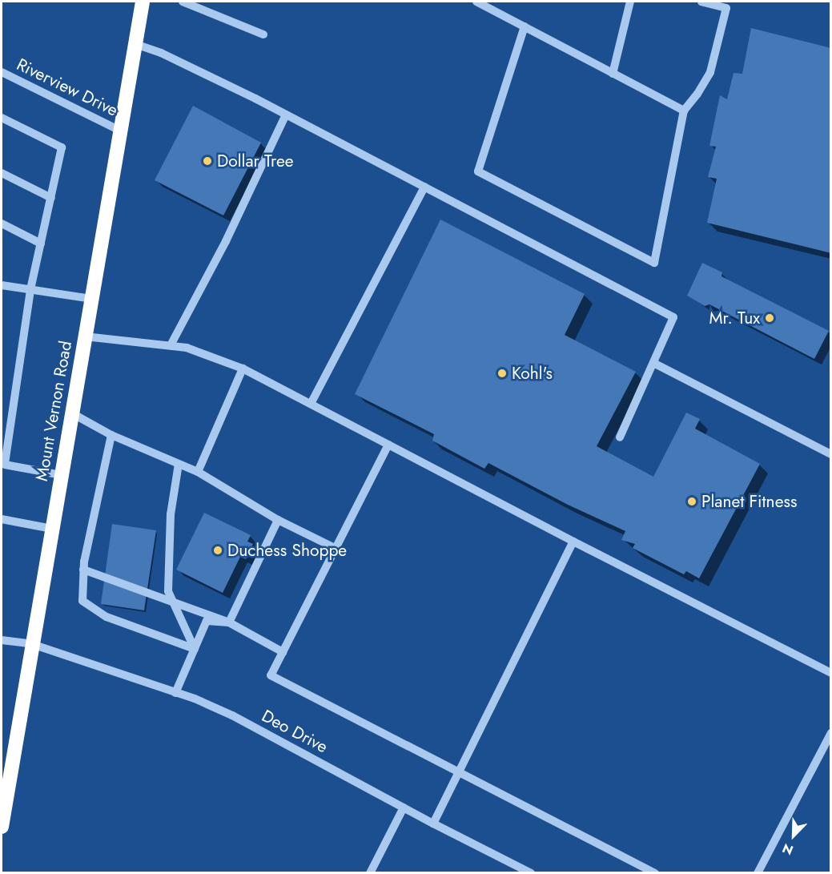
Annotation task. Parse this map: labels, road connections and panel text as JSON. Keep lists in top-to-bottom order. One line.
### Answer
{"streets":{"highway":["Mount Vernon Road"],"street":["Riverview Drive","Deo Drive"]},"crossings":[["Riverview Drive","Mount Vernon Road"],["Mount Vernon Road","Deo Drive"]],"places":["Dollar Tree","Mr. Tux","Kohl's","Planet Fitness","Duchess Shoppe"],"north":"bottom left"}
